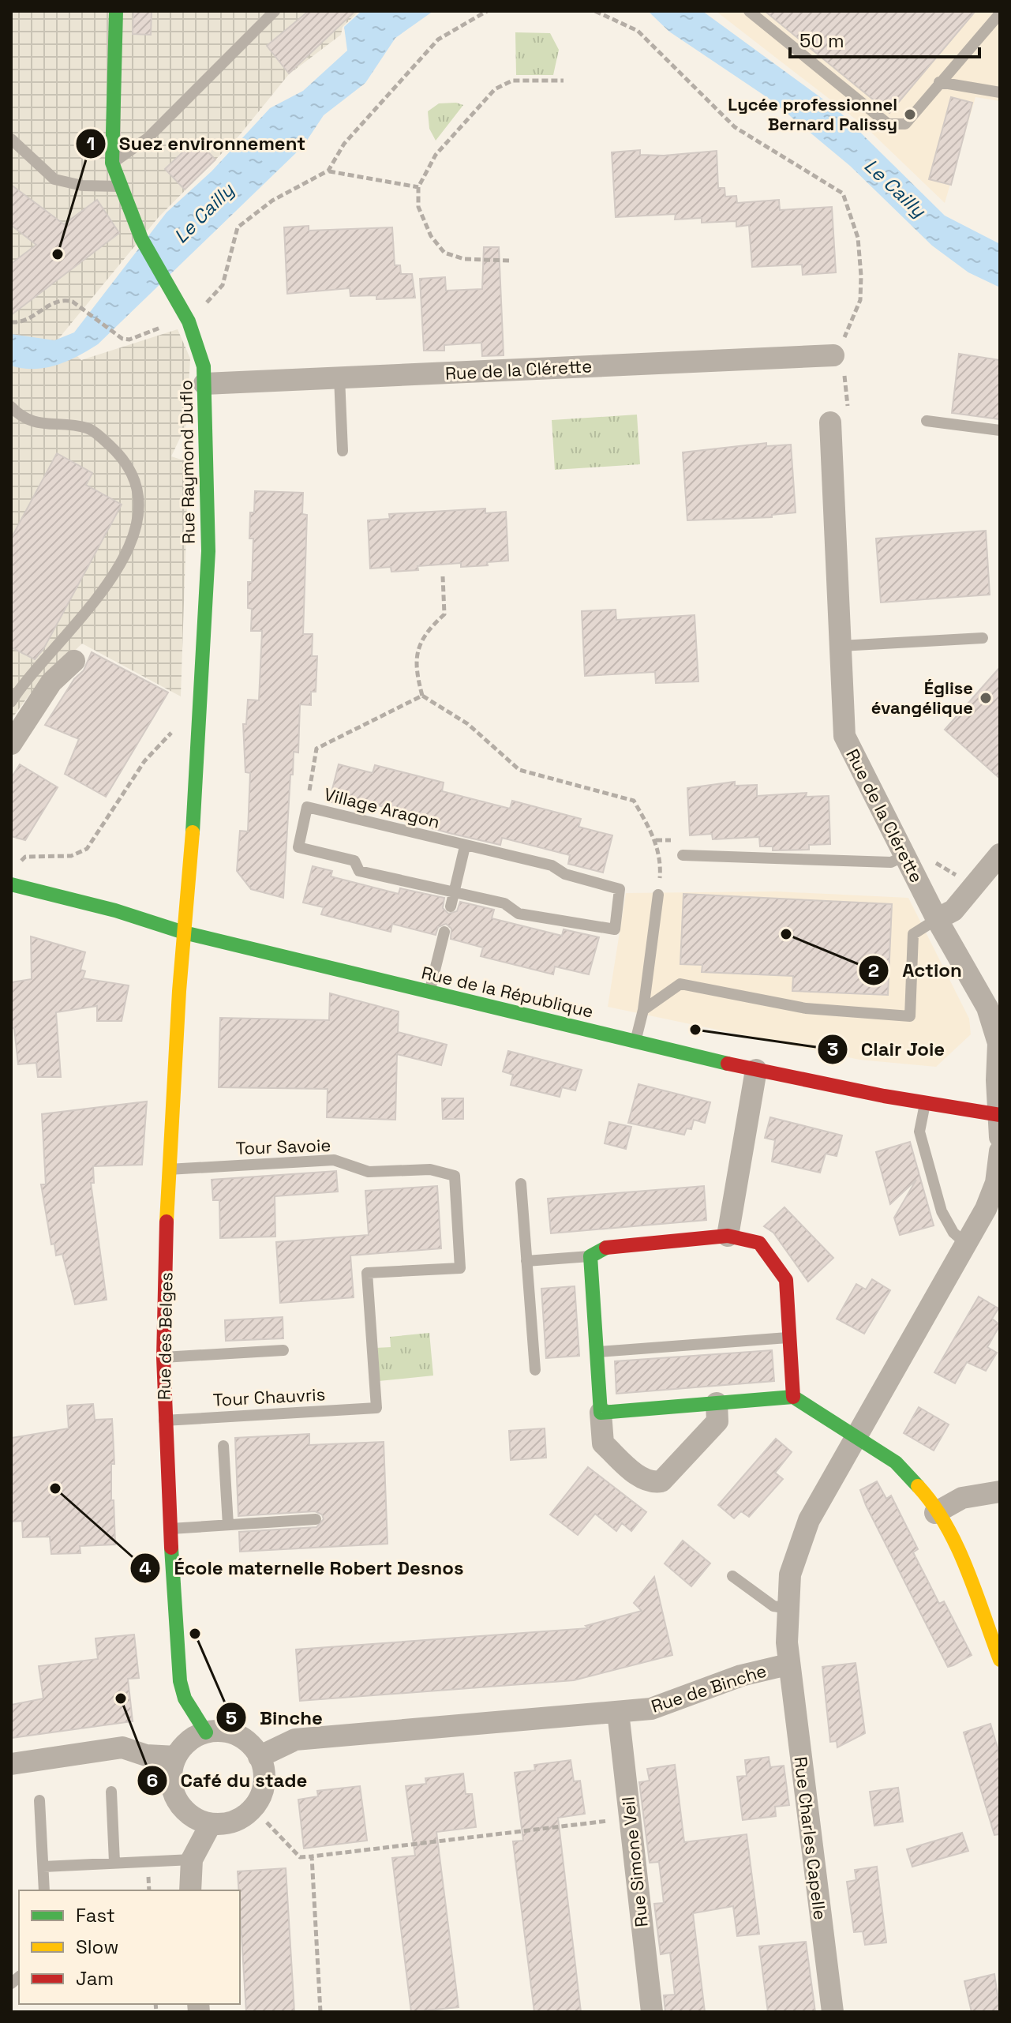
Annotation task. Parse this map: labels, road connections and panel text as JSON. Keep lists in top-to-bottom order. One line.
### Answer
{"streets":{"street":["Rue de la Clérette","Rue Raymond Duflo","Rue de la République","Rue des Belges","Rue de Binche","Rue Charles Capelle","Rue Simone Veil"],"lane":["Village Aragon","Tour Savoie","Tour Chauvris"]},"crossings":[["Rue de la Clérette","Rue Raymond Duflo"],["Rue de la Clérette","Rue de la République"],["Rue Raymond Duflo","Rue de la République"],["Rue Raymond Duflo","Rue des Belges"],["Rue de la République","Rue des Belges"],["Tour Savoie","Rue des Belges"],["Tour Savoie","Tour Chauvris"],["Rue des Belges","Tour Chauvris"],["Rue des Belges","Rue de Binche"],["Rue de Binche","Rue Charles Capelle"],["Rue de Binche","Rue Simone Veil"]],"water":["Le Cailly"],"places":["Lycée professionnel Bernard Palissy","Suez environnement","Église évangélique","Action","Clair Joie","École maternelle Robert Desnos","Binche","Café du stade"],"legend":["Fast","Slow","Jam"],"scale_bar":"50 m"}
